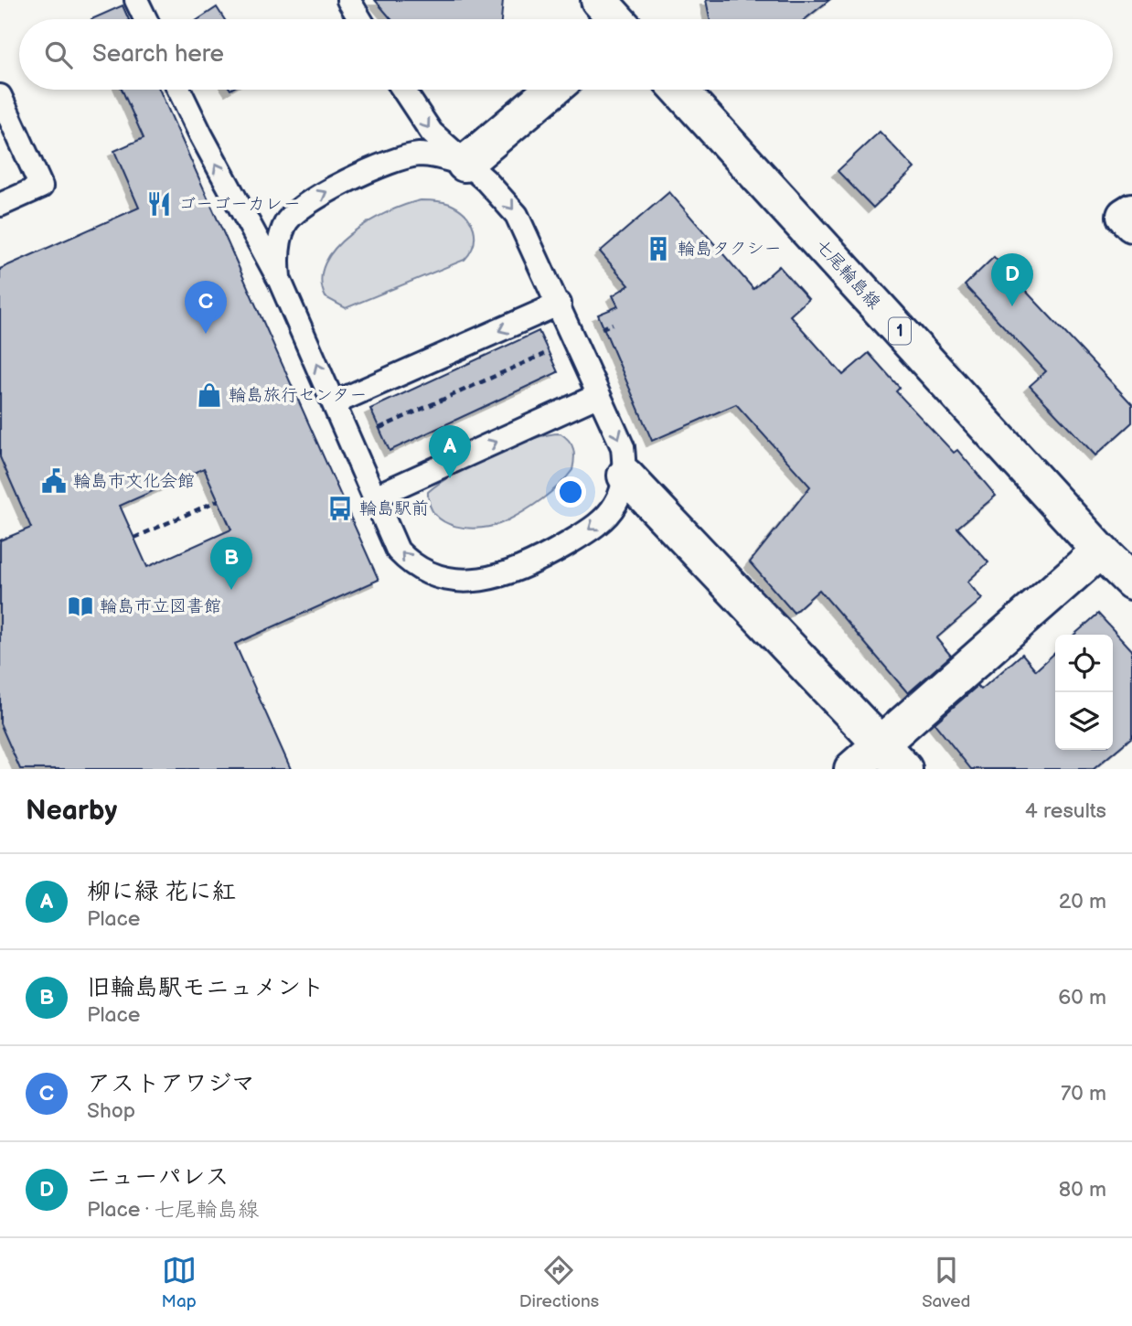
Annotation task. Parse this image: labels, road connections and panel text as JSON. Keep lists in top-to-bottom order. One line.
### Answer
{"streets":{"street":["七尾輪島線","1"]},"places":{"restaurant":["ゴーゴーカレー"],"building":["輪島タクシー"],"shop":["輪島旅行センター"],"public building":["輪島市文化会館"],"bus stop":["輪島駅前"],"library":["輪島市立図書館"]},"page":{"search":"Search here","pins":["D","C","A","B"],"heading":["Nearby","4 results"],"list":[{"mark":"A","name":"柳に緑 花に紅","note":"Place","value":"20 m"},{"mark":"B","name":"旧輪島駅モニュメント","note":"Place","value":"60 m"},{"mark":"C","name":"アストアワジマ","note":"Shop","value":"70 m"},{"mark":"D","name":"ニューパレス","note":"Place · 七尾輪島線","value":"80 m"}],"nav":["Map","Directions","Saved"]}}
